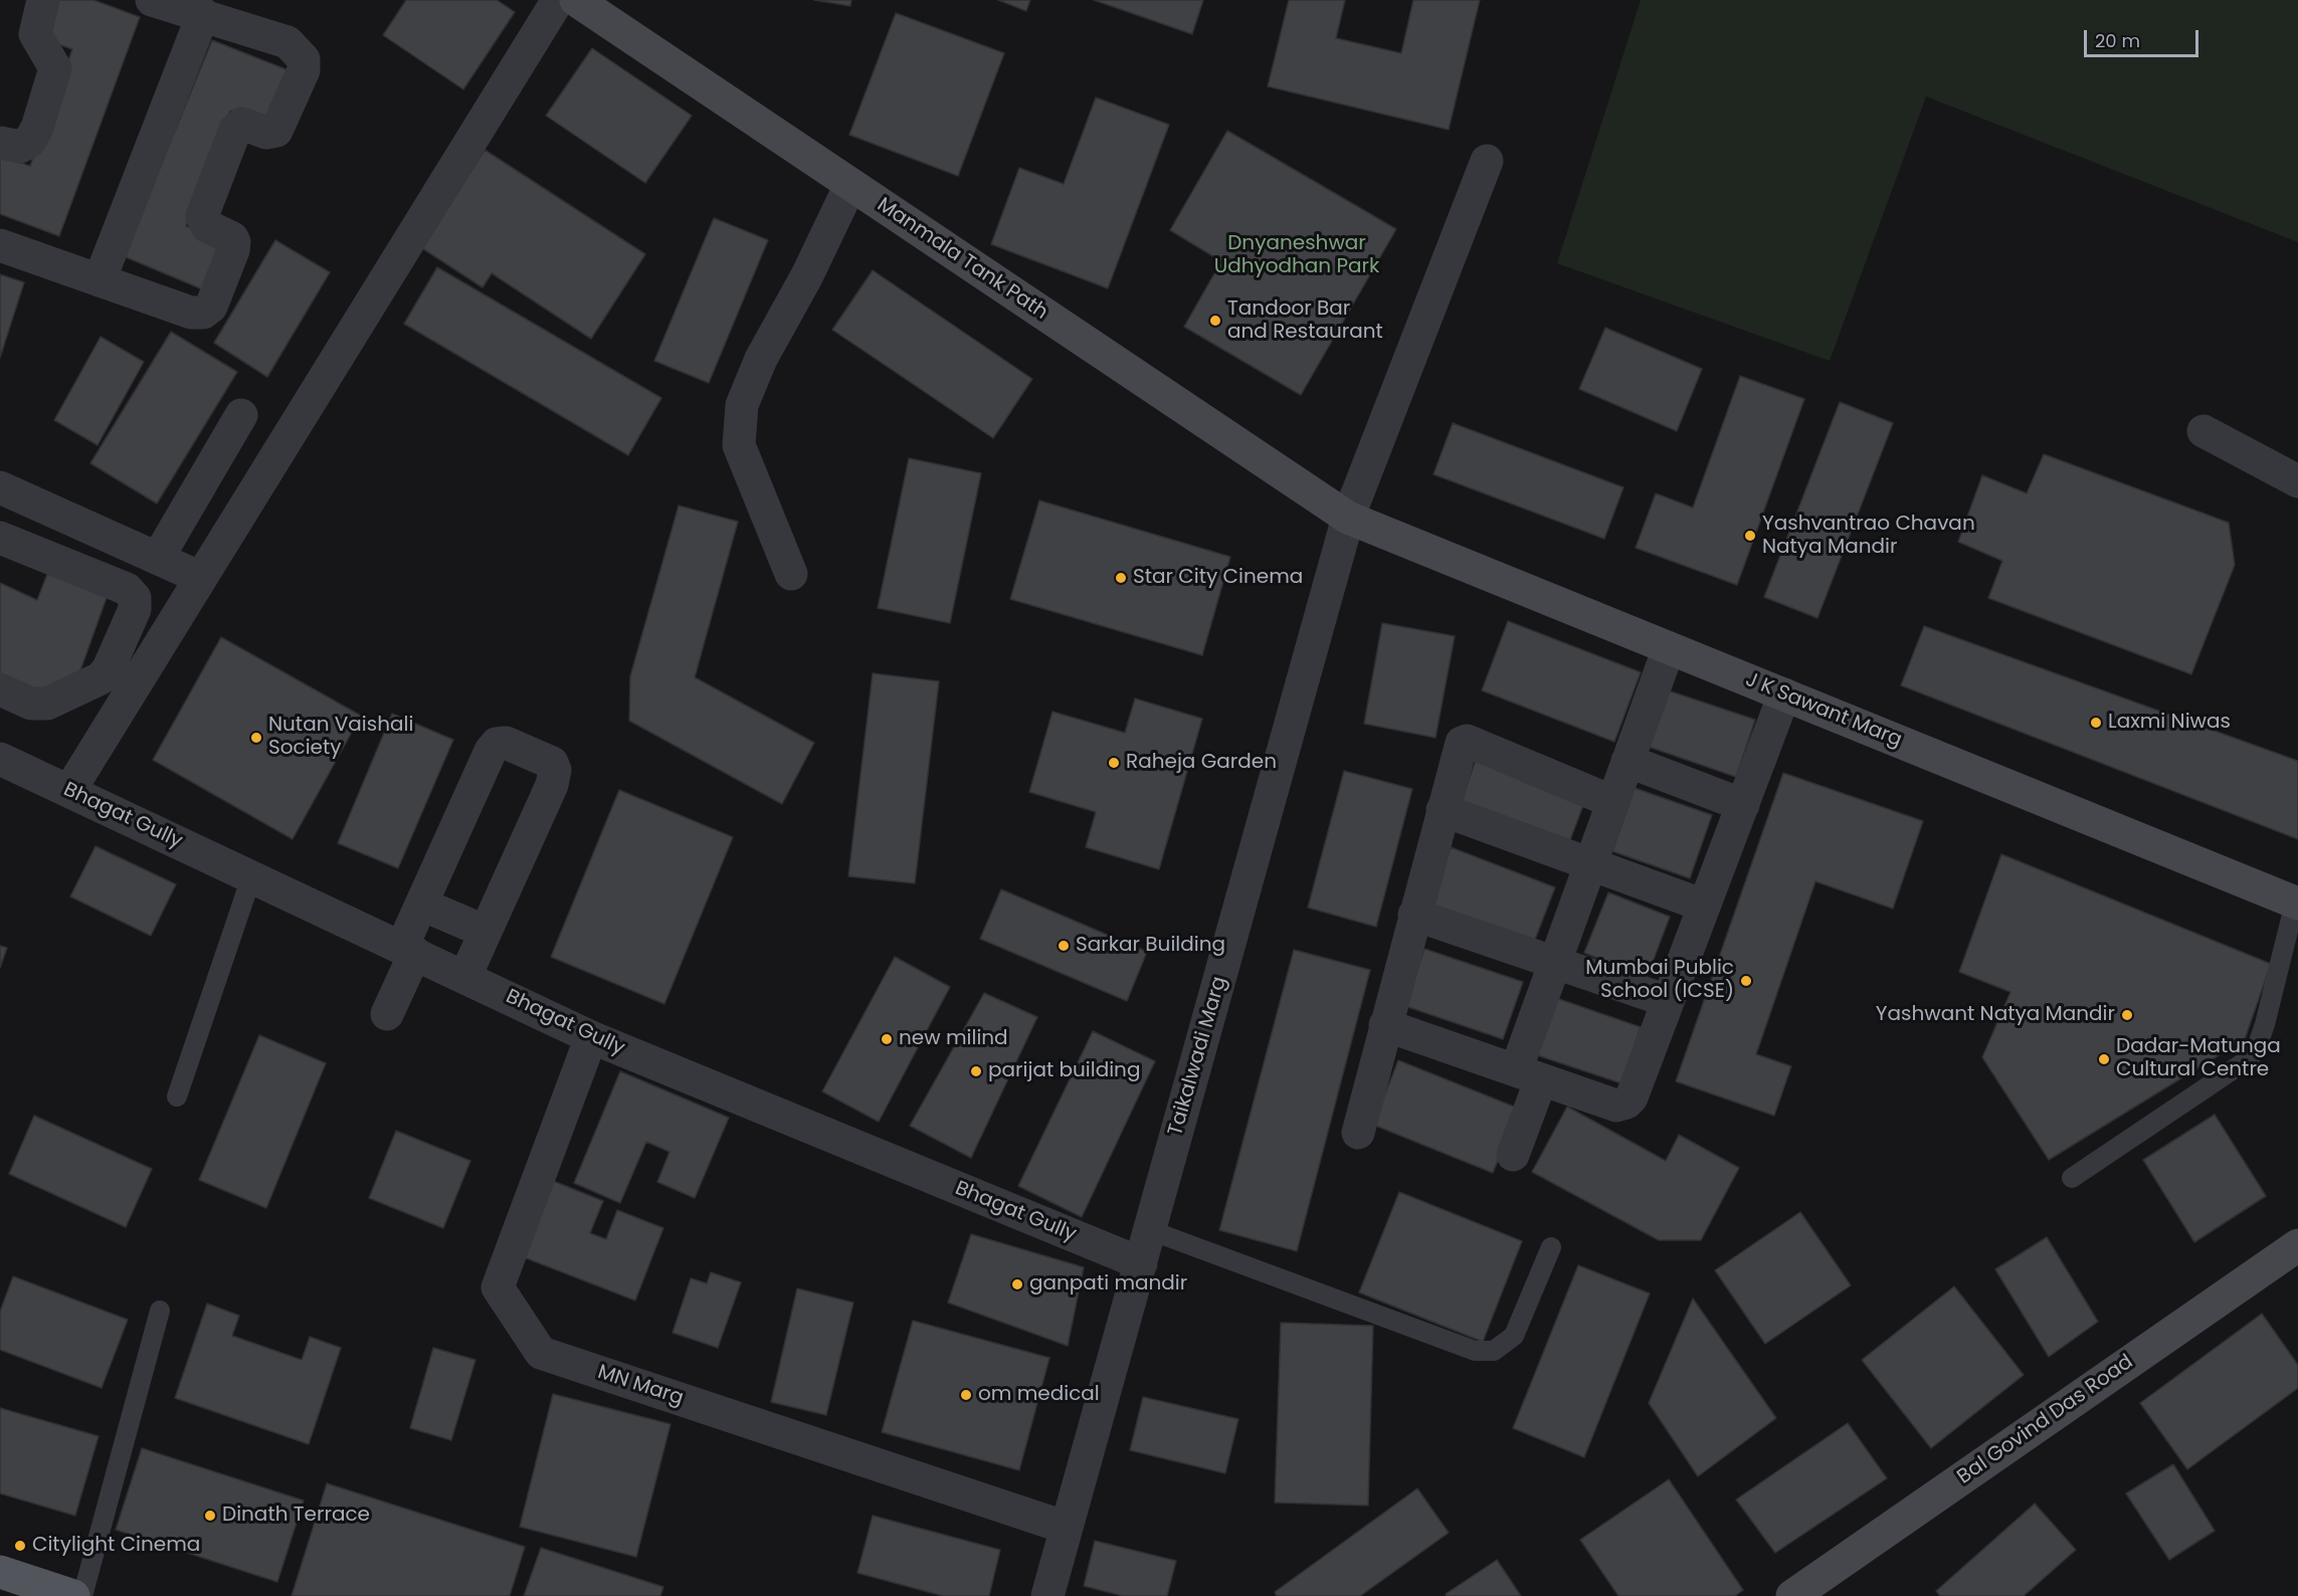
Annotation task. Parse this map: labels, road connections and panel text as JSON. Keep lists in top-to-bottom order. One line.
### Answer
{"streets":{"street":["Manmala Tank Path","J K Sawant Marg","Bhagat Gully","Taikalwadi Marg","MN Marg","Bal Govind Das Road"]},"crossings":[["Manmala Tank Path","J K Sawant Marg"],["Manmala Tank Path","Taikalwadi Marg"],["J K Sawant Marg","Taikalwadi Marg"],["Bhagat Gully","Taikalwadi Marg"],["Bhagat Gully","MN Marg"],["Taikalwadi Marg","MN Marg"]],"parks":["Dnyaneshwar Udhyodhan Park"],"places":["Tandoor Bar and Restaurant","Yashvantrao Chavan Natya Mandir","Star City Cinema","Laxmi Niwas","Nutan Vaishali Society","Raheja Garden","Sarkar Building","Mumbai Public School (ICSE)","Yashwant Natya Mandir","new milind","Dadar-Matunga Cultural Centre","parijat building","ganpati mandir","om medical","Dinath Terrace","Citylight Cinema"],"scale_bar":"20 m"}
